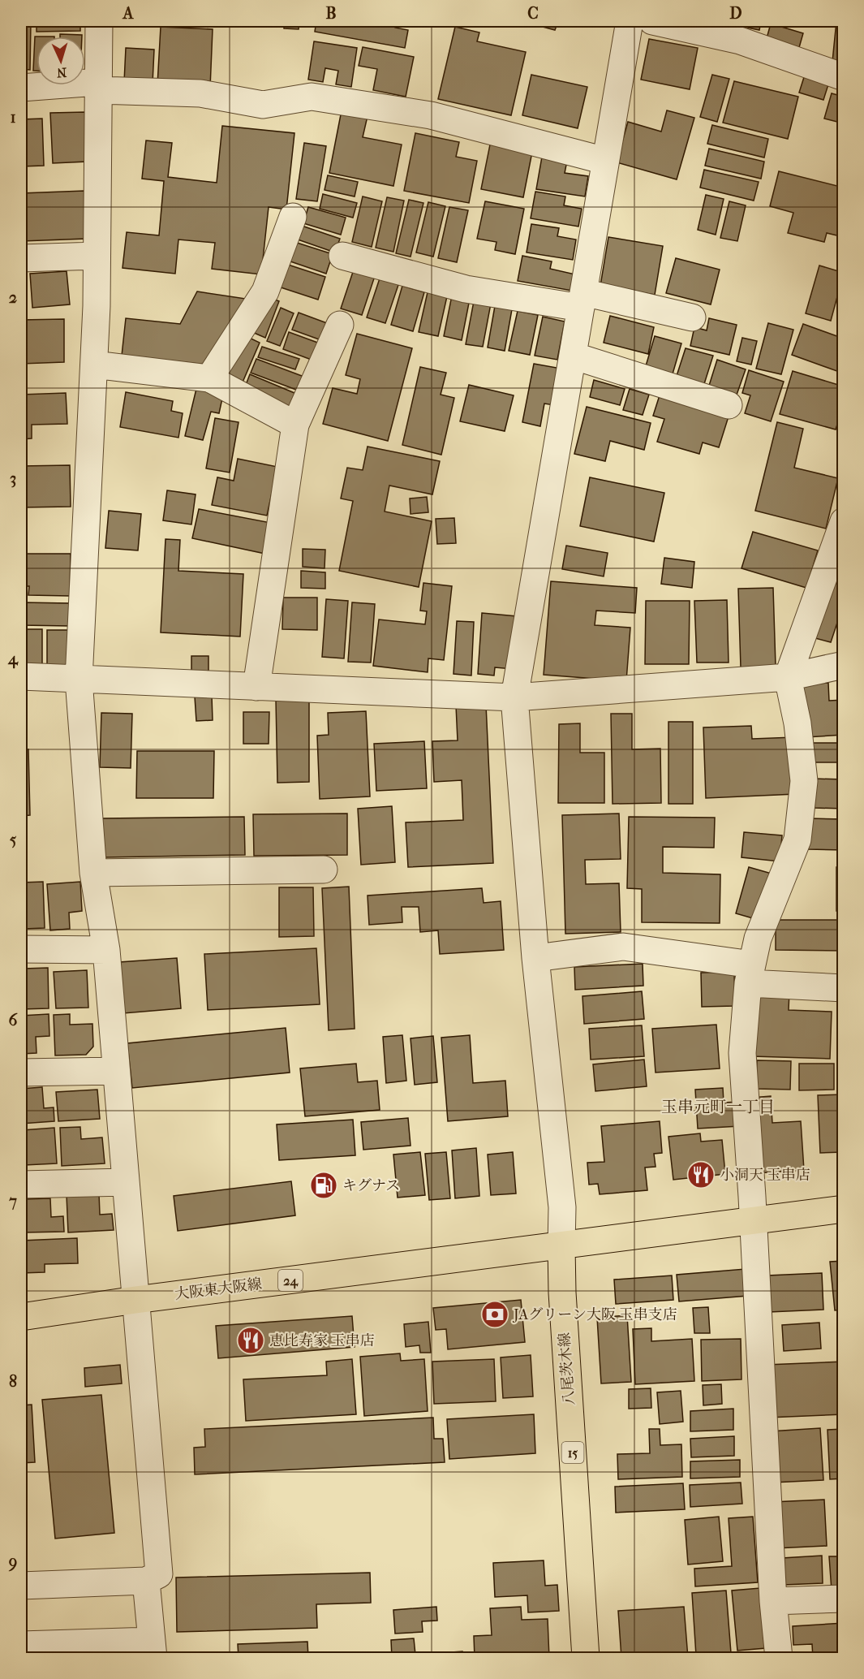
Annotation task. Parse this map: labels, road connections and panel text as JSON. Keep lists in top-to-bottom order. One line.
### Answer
{"streets":{"main road":["24","大阪東大阪線","八尾茨木線","15"]},"crossings":[["大阪東大阪線","八尾茨木線"]],"districts":["玉串元町一丁目"],"places":{"restaurant":["小洞天 玉串店","恵比寿家 玉串店"],"fuel station":["キグナス"],"bank":["JAグリーン大阪 玉串支店"]},"north":"bottom","grid":{"columns":["A","B","C","D"],"rows":["1","2","3","4","5","6","7","8","9"]}}
